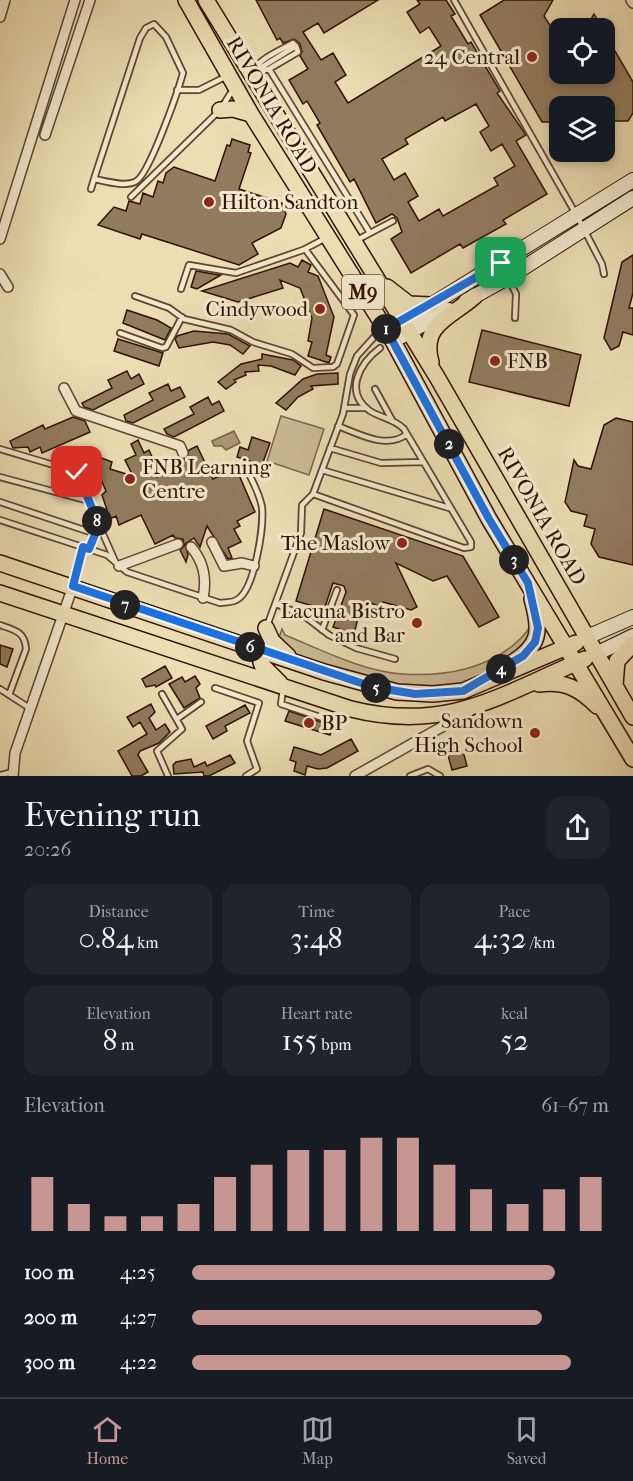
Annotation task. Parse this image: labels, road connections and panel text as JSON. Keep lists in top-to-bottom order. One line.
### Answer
{"streets":{"main road":["RIVONIA ROAD","M9"]},"places":["24 Central","Hilton Sandton","Cindywood","FNB","FNB Learning Centre","The Maslow","Lacuna Bistro and Bar","BP","Sandown High School"],"page":{"pins":["1","2","8","3","7","6","4","5"],"heading":["Evening run","20:26"],"stats":[["Distance","0.84 km"],["Time","3:48"],["Pace","4:32 /km"],["Elevation","8 m"],["Heart rate","155 bpm"],["kcal","52"]],"chart":["Elevation","61–67 m"],"list":[{"name":"100 m","note":"4:25"},{"name":"200 m","note":"4:27"},{"name":"300 m","note":"4:22"}],"tabs":["Home","Map","Saved"]}}
